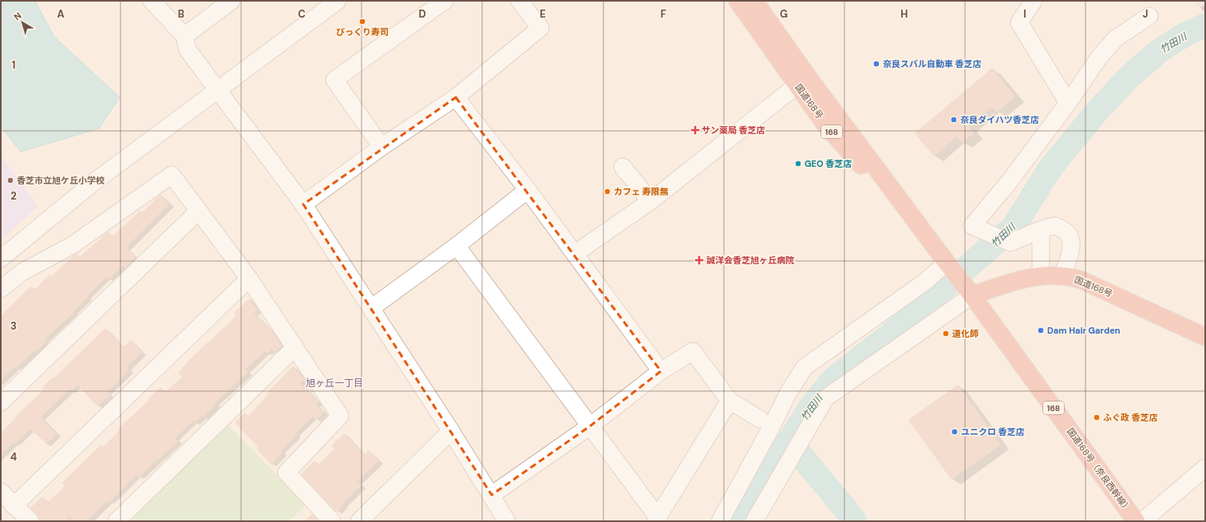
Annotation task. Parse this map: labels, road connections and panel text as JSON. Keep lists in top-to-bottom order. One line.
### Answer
{"streets":{"highway":["国道168号","168","国道168号（奈良西幹線）"]},"crossings":[["国道168号","国道168号（奈良西幹線）"]],"districts":["旭ヶ丘一丁目"],"water":["竹田川"],"places":{"other":["びっくり寿司","奈良スバル自動車 香芝店","奈良ダイハツ香芝店","GEO 香芝店","香芝市立旭ケ丘小学校","カフェ 寿限無","Dam Hair Garden","道化師","ふぐ政 香芝店","ユニクロ 香芝店"],"health":["サン薬局 香芝店","誠洋会香芝旭ヶ丘病院"]},"north":"top left","grid":{"columns":["A","B","C","D","E","F","G","H","I","J"],"rows":["1","2","3","4"]}}
